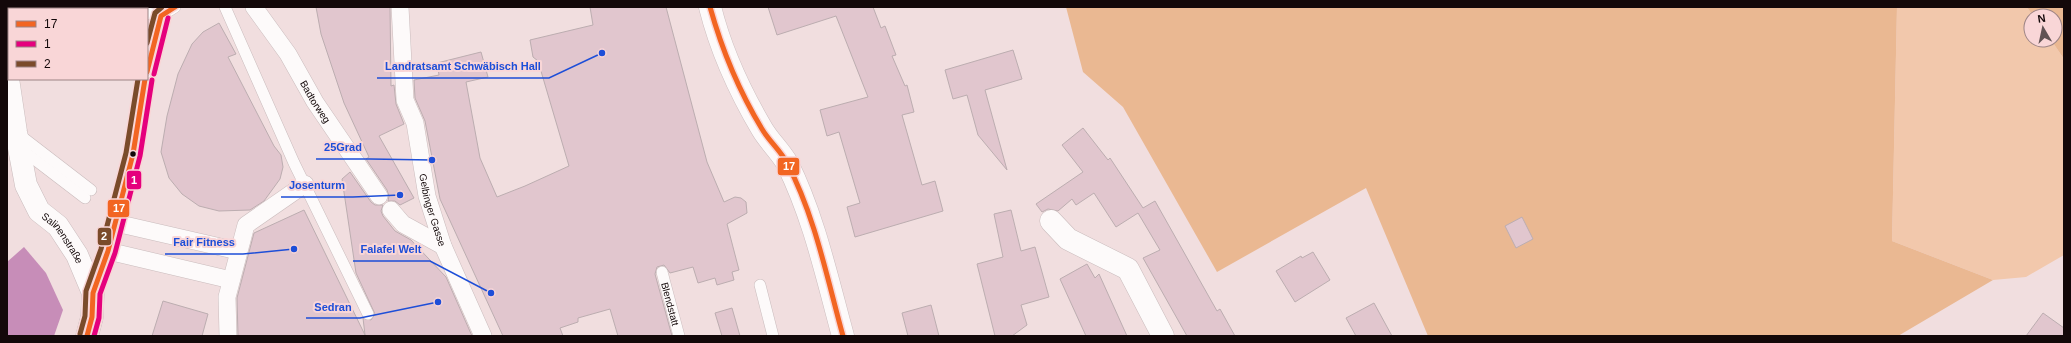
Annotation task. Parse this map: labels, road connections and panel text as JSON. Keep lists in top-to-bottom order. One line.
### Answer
{"streets":{"street":["Badtorweg","Gelbinger Gasse","Salinenstraße"],"lane":["Blendstatt"]},"places":["Landratsamt Schwäbisch Hall","25Grad","Josenturm","Fair Fitness","Falafel Welt","Sedran"],"lines":["transit line 17","transit line 2","transit line 1"],"legend":["17","1","2"],"north":"top"}
